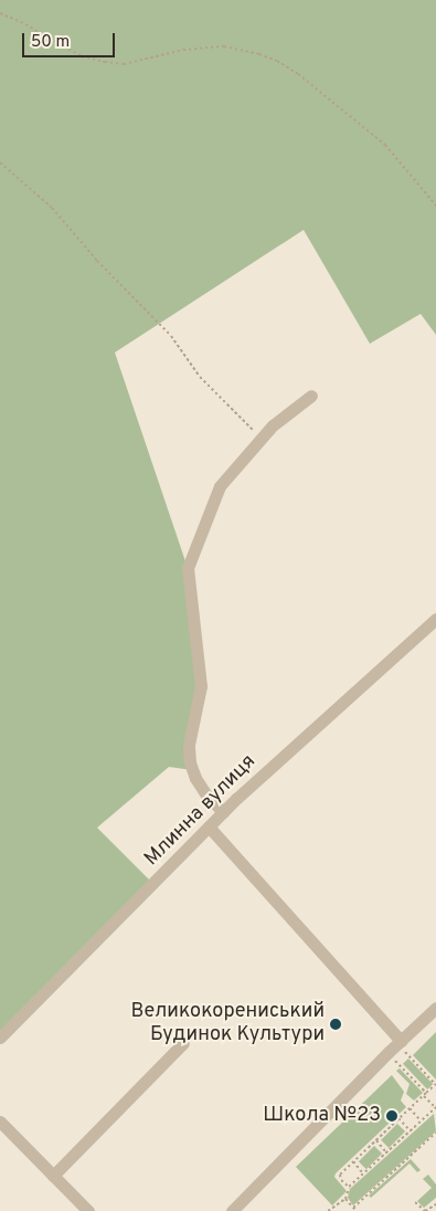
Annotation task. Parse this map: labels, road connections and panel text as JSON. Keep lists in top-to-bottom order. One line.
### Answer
{"streets":{"street":["Млинна вулиця"]},"places":["Великокорениський Будинок Культури","Школа №23"],"scale_bar":"50 m"}
